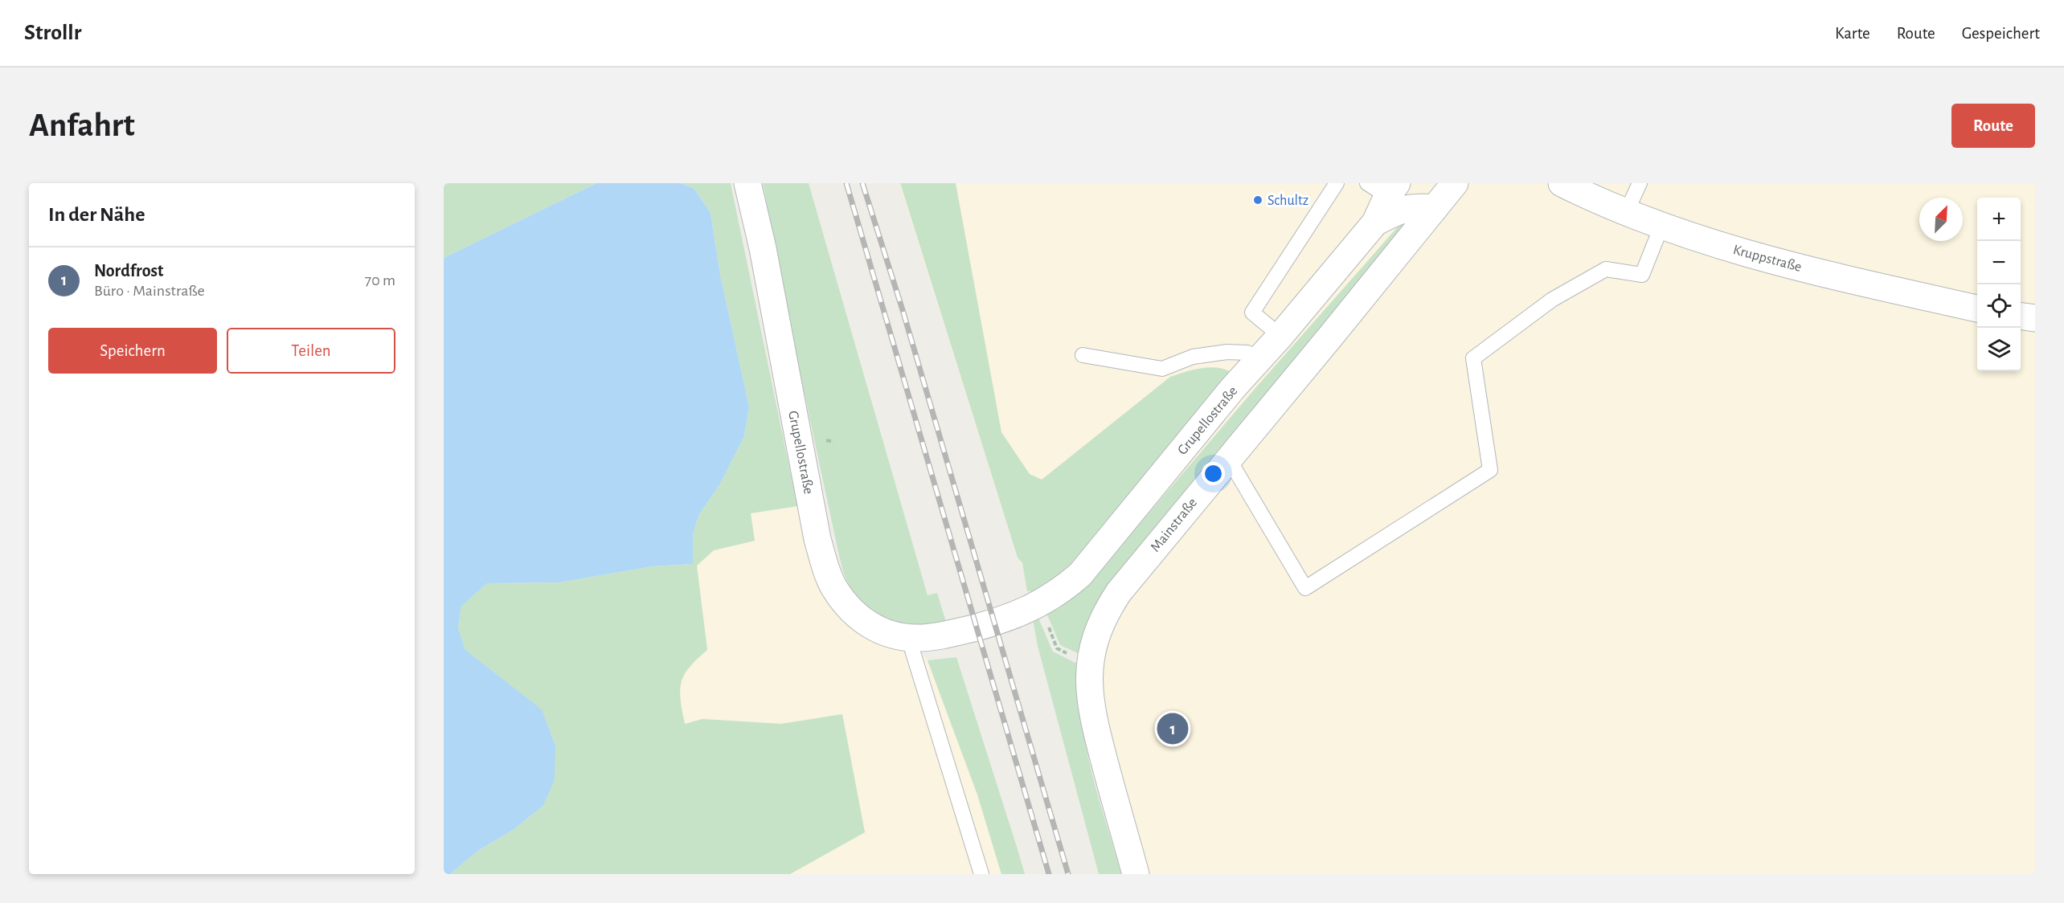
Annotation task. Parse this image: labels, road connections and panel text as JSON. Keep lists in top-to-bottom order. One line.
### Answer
{"streets":{"street":["Kruppstraße","Grupellostraße","Mainstraße"]},"crossings":[["Grupellostraße","Mainstraße"]],"places":["Schultz"],"north":"top right","page":{"header":"Strollr","nav":["Karte","Route","Gespeichert"],"buttons":["Route",["Speichern","Teilen"]],"title":"Anfahrt","heading":"In der Nähe","map_buttons":["+","−"],"list":[{"mark":"1","name":"Nordfrost","note":"Büro · Mainstraße","value":"70 m"}],"pins":"1"}}
